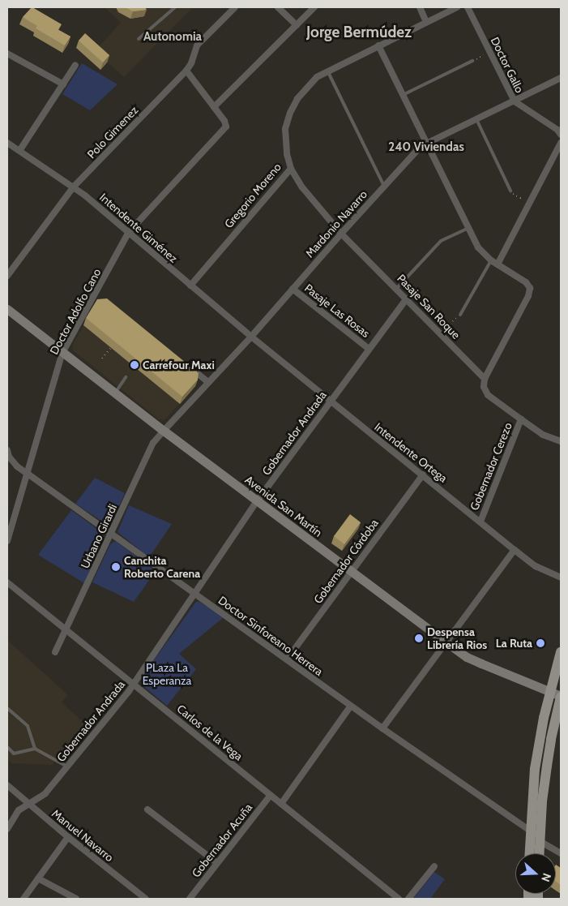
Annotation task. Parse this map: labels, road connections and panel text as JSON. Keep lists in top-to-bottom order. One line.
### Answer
{"streets":{"main road":["Avenida San Martín"],"street":["Doctor Gallo","Polo Gimenez","Gregorio Moreno","Mardonio Navarro","Intendente Giménez","Pasaje San Roque","Pasaje Las Rosas","Doctor Adolfo Cano","Gobernador Andrada","Intendente Ortega","Gobernador Cerezo","Urbano Girardi","Gobernador Córdoba","Doctor Sinforeano Herrera","Carlos de la Vega","Manuel Navarro","Gobernador Acuña"]},"crossings":[["Doctor Gallo","Mardonio Navarro"],["Polo Gimenez","Intendente Giménez"],["Gregorio Moreno","Intendente Giménez"],["Gregorio Moreno","Pasaje San Roque"],["Mardonio Navarro","Intendente Giménez"],["Mardonio Navarro","Pasaje San Roque"],["Mardonio Navarro","Pasaje Las Rosas"],["Mardonio Navarro","Intendente Ortega"],["Mardonio Navarro","Avenida San Martín"],["Mardonio Navarro","Urbano Girardi"],["Intendente Giménez","Doctor Adolfo Cano"],["Intendente Giménez","Intendente Ortega"],["Pasaje San Roque","Gobernador Andrada"],["Pasaje San Roque","Gobernador Cerezo"],["Pasaje Las Rosas","Gobernador Andrada"],["Doctor Adolfo Cano","Avenida San Martín"],["Doctor Adolfo Cano","Doctor Sinforeano Herrera"],["Gobernador Andrada","Intendente Ortega"],["Gobernador Andrada","Avenida San Martín"],["Gobernador Andrada","Doctor Sinforeano Herrera"],["Gobernador Andrada","Carlos de la Vega"],["Gobernador Andrada","Manuel Navarro"],["Intendente Ortega","Gobernador Cerezo"],["Intendente Ortega","Gobernador Córdoba"],["Avenida San Martín","Urbano Girardi"],["Avenida San Martín","Gobernador Córdoba"],["Urbano Girardi","Doctor Sinforeano Herrera"],["Urbano Girardi","Carlos de la Vega"],["Gobernador Córdoba","Doctor Sinforeano Herrera"],["Carlos de la Vega","Gobernador Acuña"]],"districts":["Jorge Bermúdez","Autonomia","240 Viviendas"],"parks":["PLaza La Esperanza"],"places":["Carrefour Maxi","Canchita Roberto Carena","Despensa Librería Rios","La Ruta"],"north":"right"}
